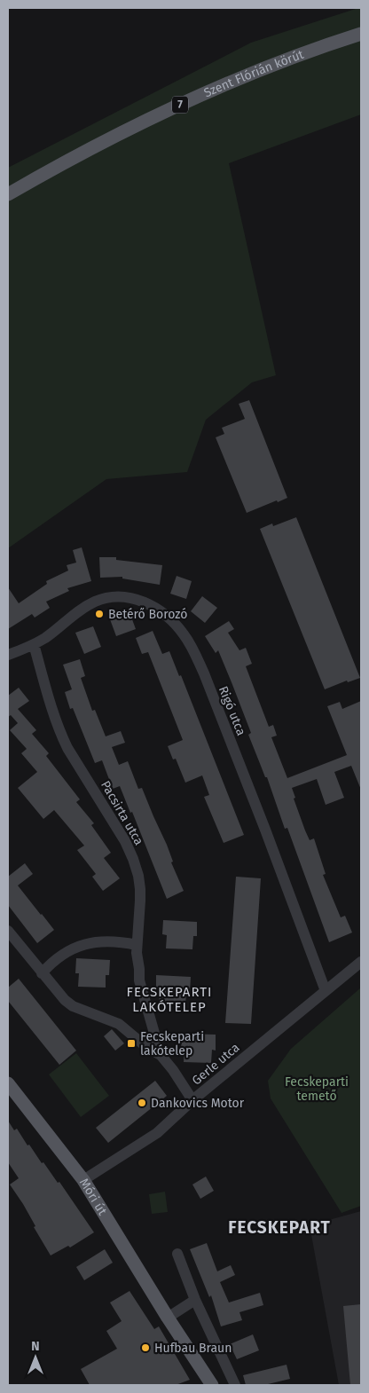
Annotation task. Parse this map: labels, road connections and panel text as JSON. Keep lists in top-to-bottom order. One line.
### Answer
{"streets":{"main road":["Szent Flórián körút","7","Móri út"],"street":["Rigó utca","Pacsirta utca","Gerle utca"]},"crossings":[["Rigó utca","Pacsirta utca"],["Rigó utca","Gerle utca"],["Gerle utca","Móri út"]],"districts":["FECSKEPARTI LAKÓTELEP","FECSKEPART"],"parks":["Fecskeparti temető"],"places":{"other":["Betérő Borozó","Dankovics Motor","Hufbau Braun"],"transit":["Fecskeparti lakótelep"]},"north":"top"}
